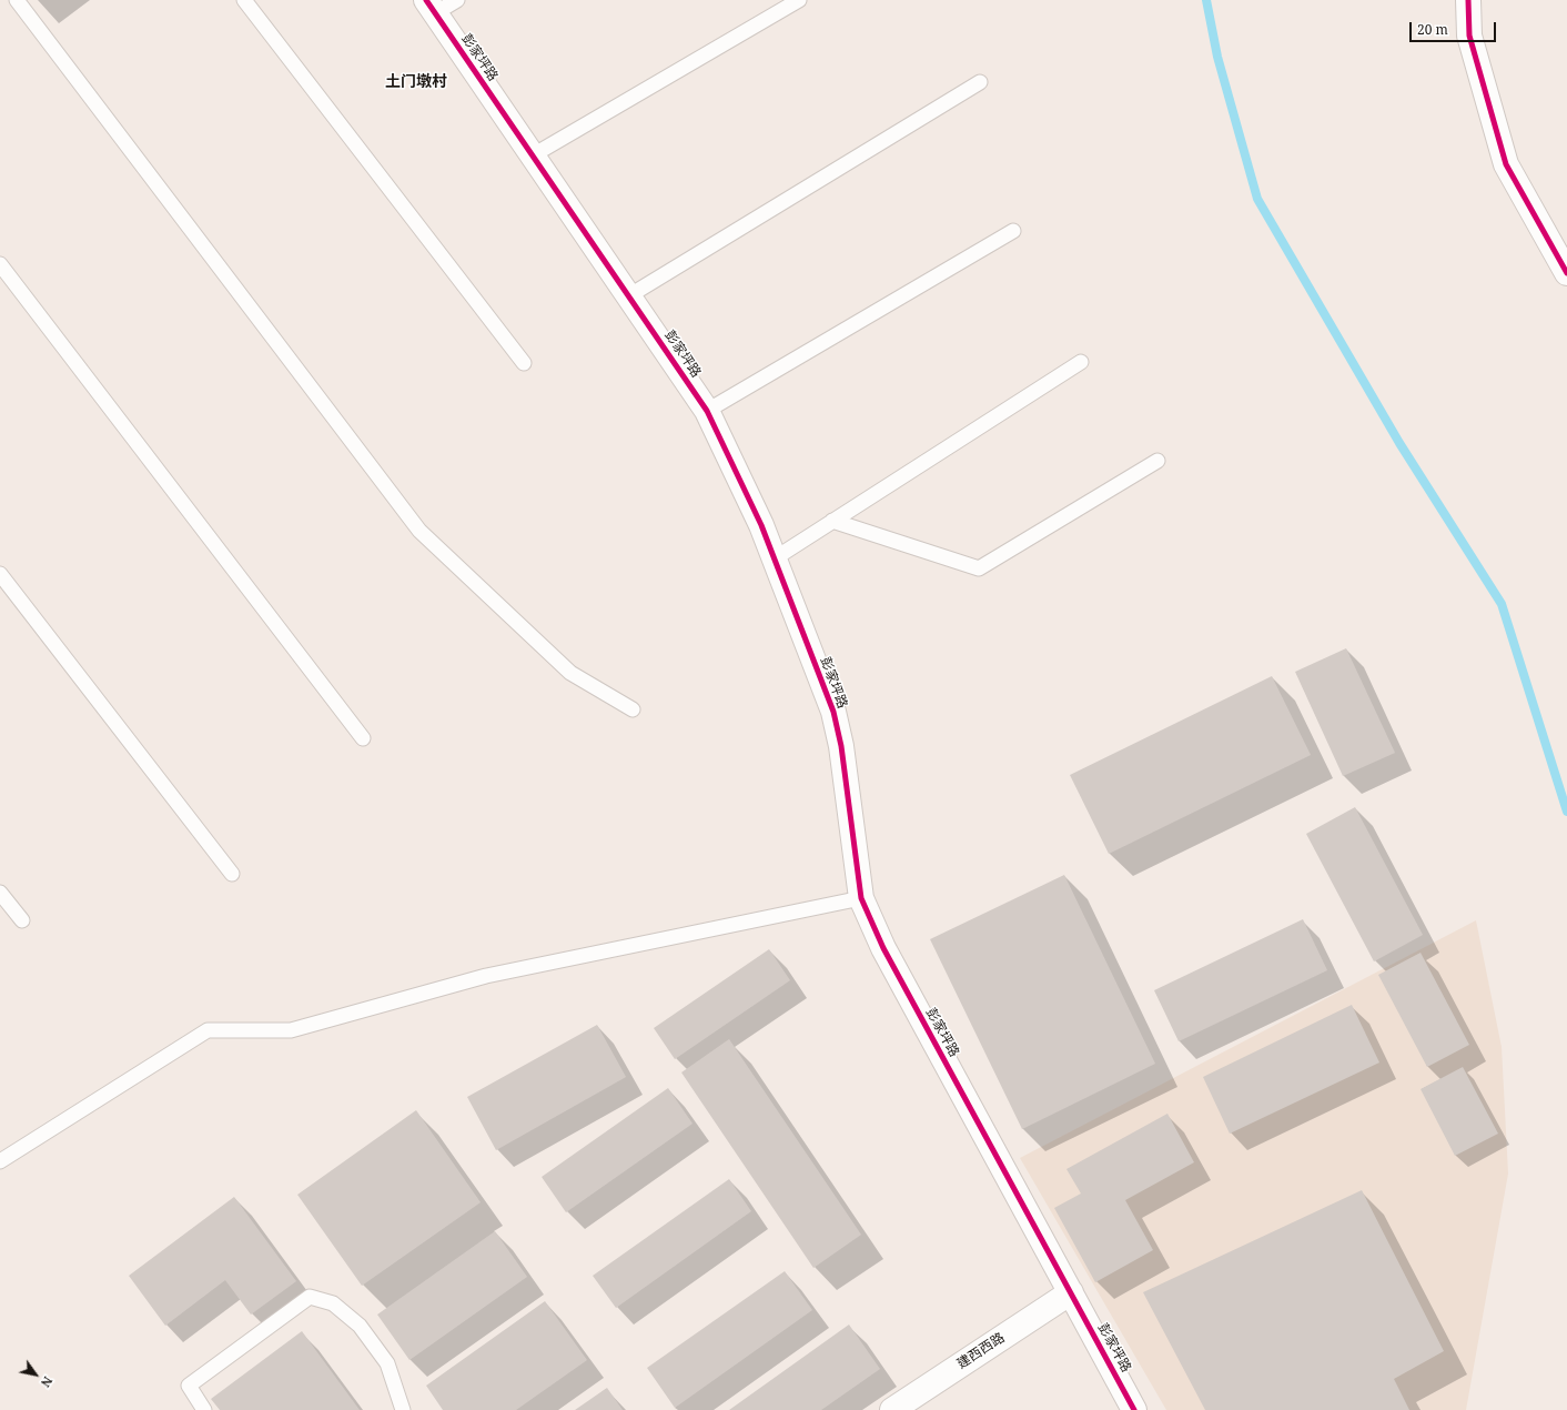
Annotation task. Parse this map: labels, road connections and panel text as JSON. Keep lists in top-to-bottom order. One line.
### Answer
{"streets":{"street":["彭家坪路","建西西路"]},"crossings":[["彭家坪路","建西西路"]],"districts":["土门墩村"],"scale_bar":"20 m","north":"bottom right"}
